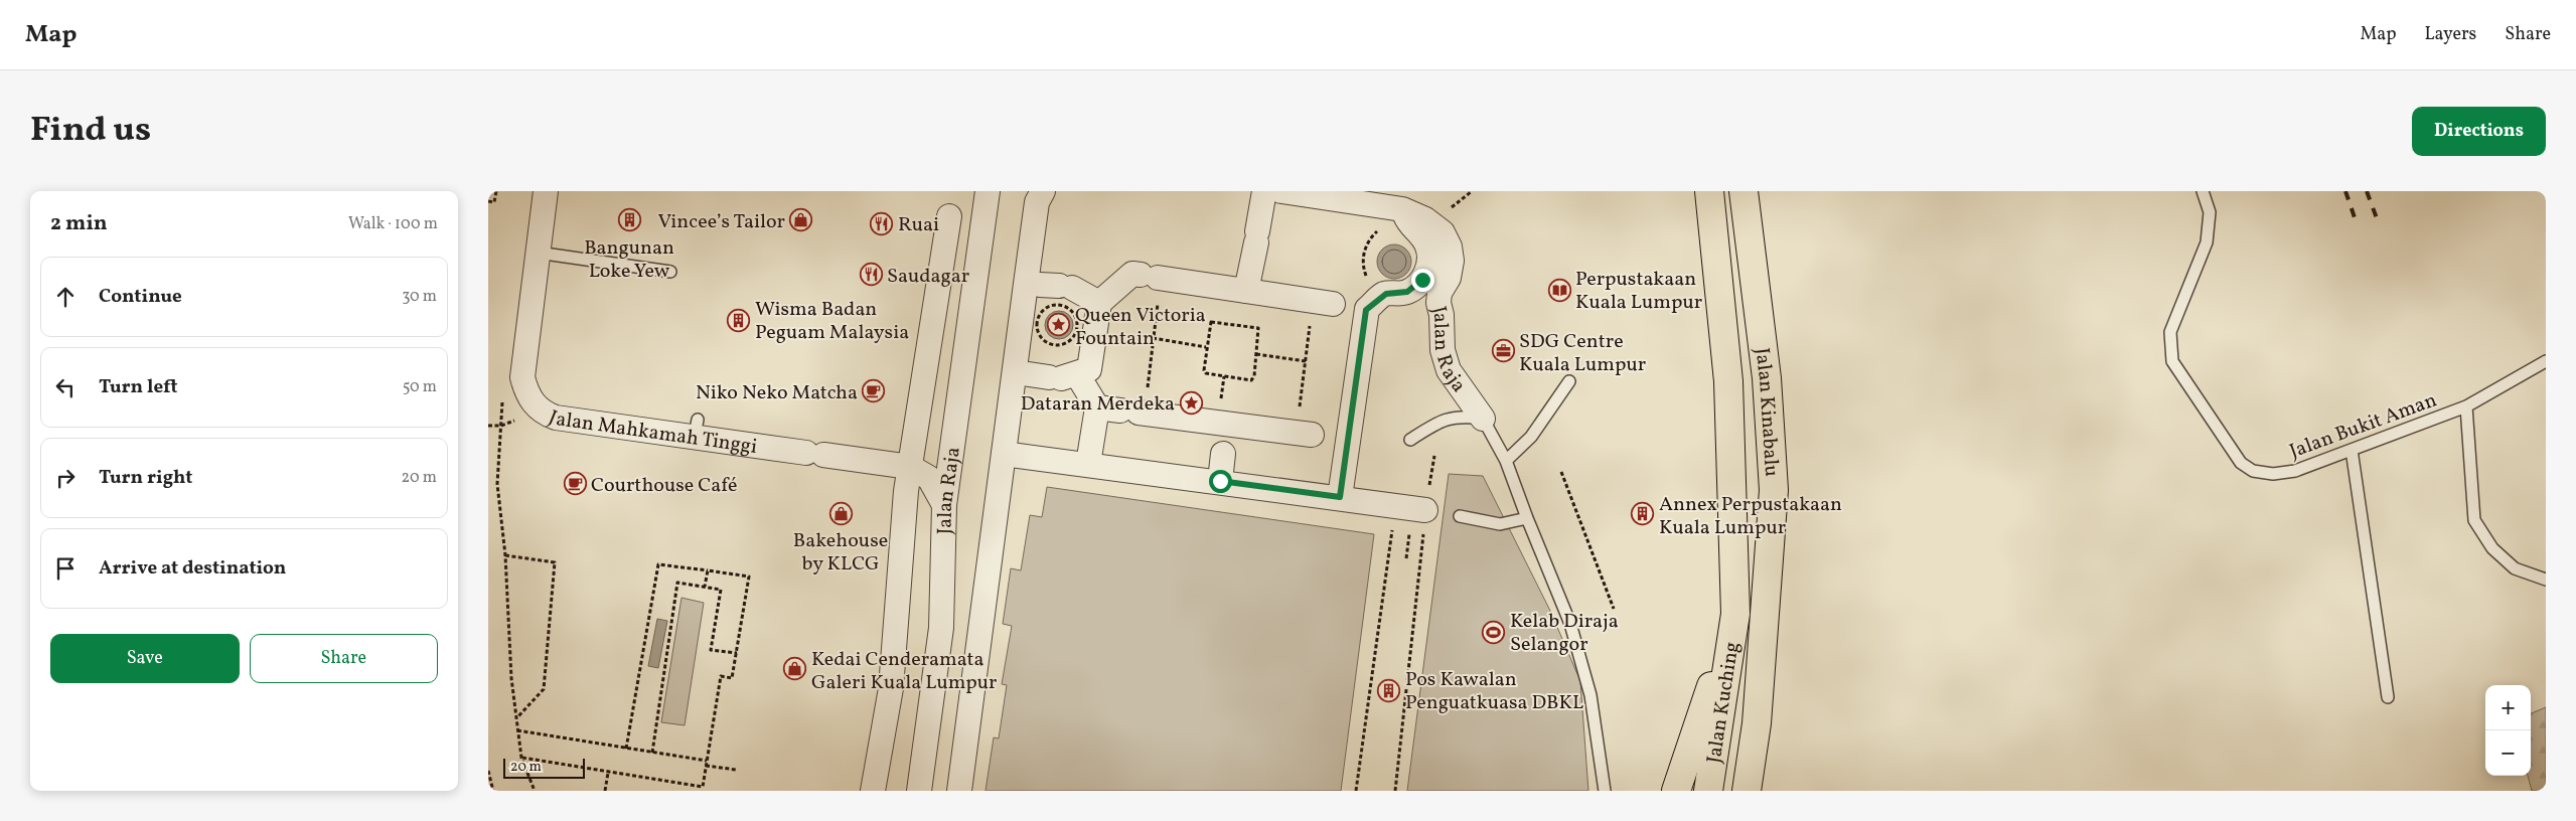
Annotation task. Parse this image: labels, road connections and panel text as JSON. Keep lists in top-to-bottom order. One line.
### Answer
{"streets":{"highway":["Jalan Kinabalu","Jalan Kuching"],"street":["Jalan Raja","Jalan Mahkamah Tinggi"],"lane":["Jalan Bukit Aman"]},"crossings":[["Jalan Raja","Jalan Mahkamah Tinggi"],["Jalan Kinabalu","Jalan Kuching"]],"places":{"building":["Bangunan Loke Yew","Wisma Badan Peguam Malaysia","Annex Perpustakaan Kuala Lumpur","Pos Kawalan Penguatkuasa DBKL"],"shop":["Vincee’s Tailor","Bakehouse by KLCG","Kedai Cenderamata Galeri Kuala Lumpur"],"restaurant":["Ruai","Saudagar"],"library":["Perpustakaan Kuala Lumpur"],"place":["Queen Victoria Fountain","Dataran Merdeka"],"office":["SDG Centre Kuala Lumpur"],"cafe":["Niko Neko Matcha","Courthouse Café"],"sports":["Kelab Diraja Selangor"]},"scale_bar":"20 m","page":{"header":"Map","nav":["Map","Layers","Share"],"title":"Find us","buttons":["Directions",["Save","Share"]],"heading":["2 min","Walk · 100 m"],"list":[["Continue","30 m"],["Turn left","50 m"],["Turn right","20 m"],"Arrive at destination"],"map_buttons":["+","−"],"scale":"20 m"}}
